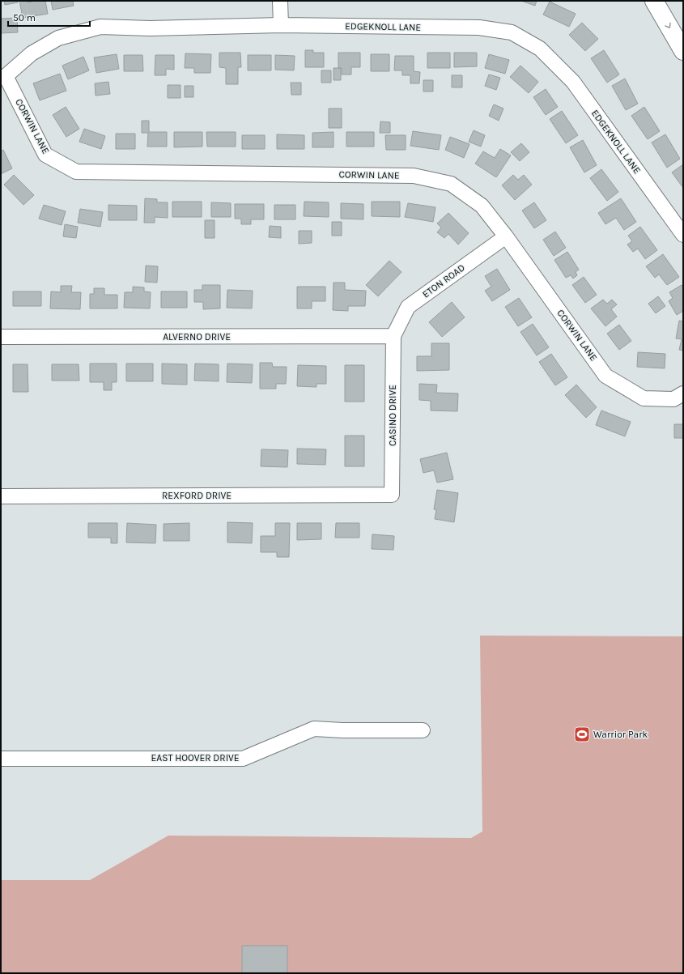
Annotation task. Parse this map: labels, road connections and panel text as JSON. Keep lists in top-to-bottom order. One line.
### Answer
{"streets":{"street":["EDGEKNOLL LANE","CORWIN LANE","ETON ROAD","ALVERNO DRIVE","CASINO DRIVE","REXFORD DRIVE","EAST HOOVER DRIVE"]},"crossings":[["EDGEKNOLL LANE","CORWIN LANE"],["CORWIN LANE","ETON ROAD"],["ETON ROAD","ALVERNO DRIVE"],["ETON ROAD","CASINO DRIVE"],["ALVERNO DRIVE","CASINO DRIVE"],["CASINO DRIVE","REXFORD DRIVE"]],"places":{"sports":["Warrior Park"]},"scale_bar":"50 m"}
